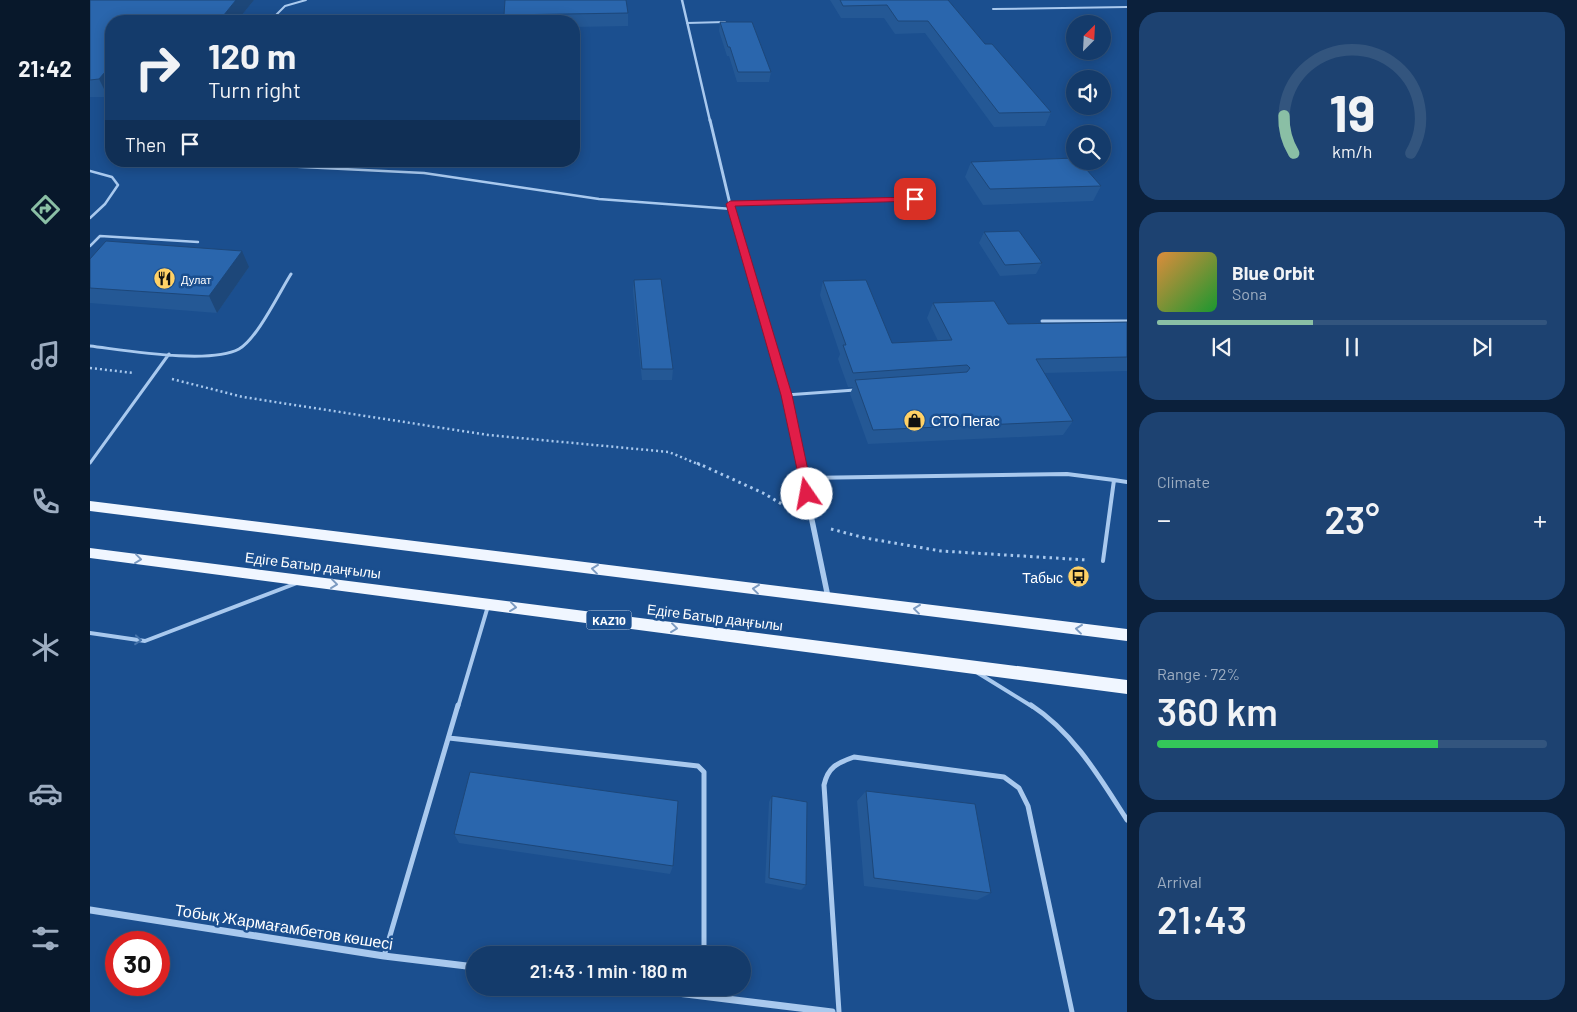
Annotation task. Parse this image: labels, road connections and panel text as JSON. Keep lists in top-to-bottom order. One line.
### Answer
{"streets":{"main road":["Едіге Батыр даңғылы","KAZ10"],"street":["Тобық Жармағамбетов көшесі"]},"places":{"restaurant":["Дулат"],"shop":["СТО Пегас"],"bus stop":["Табыс"]},"north":"top right","page":{"tabs":"21:42","turn":["120 m","Turn right"],"then":"Then","song":["Blue Orbit","Sona"],"tile":["Climate",["Range · 72%","360 km"],["Arrival","21:43"]],"heat":["−","23°","+"],"limit":"30","trip":"21:43 · 1 min · 180 m","gauge":["19","km/h"]}}
